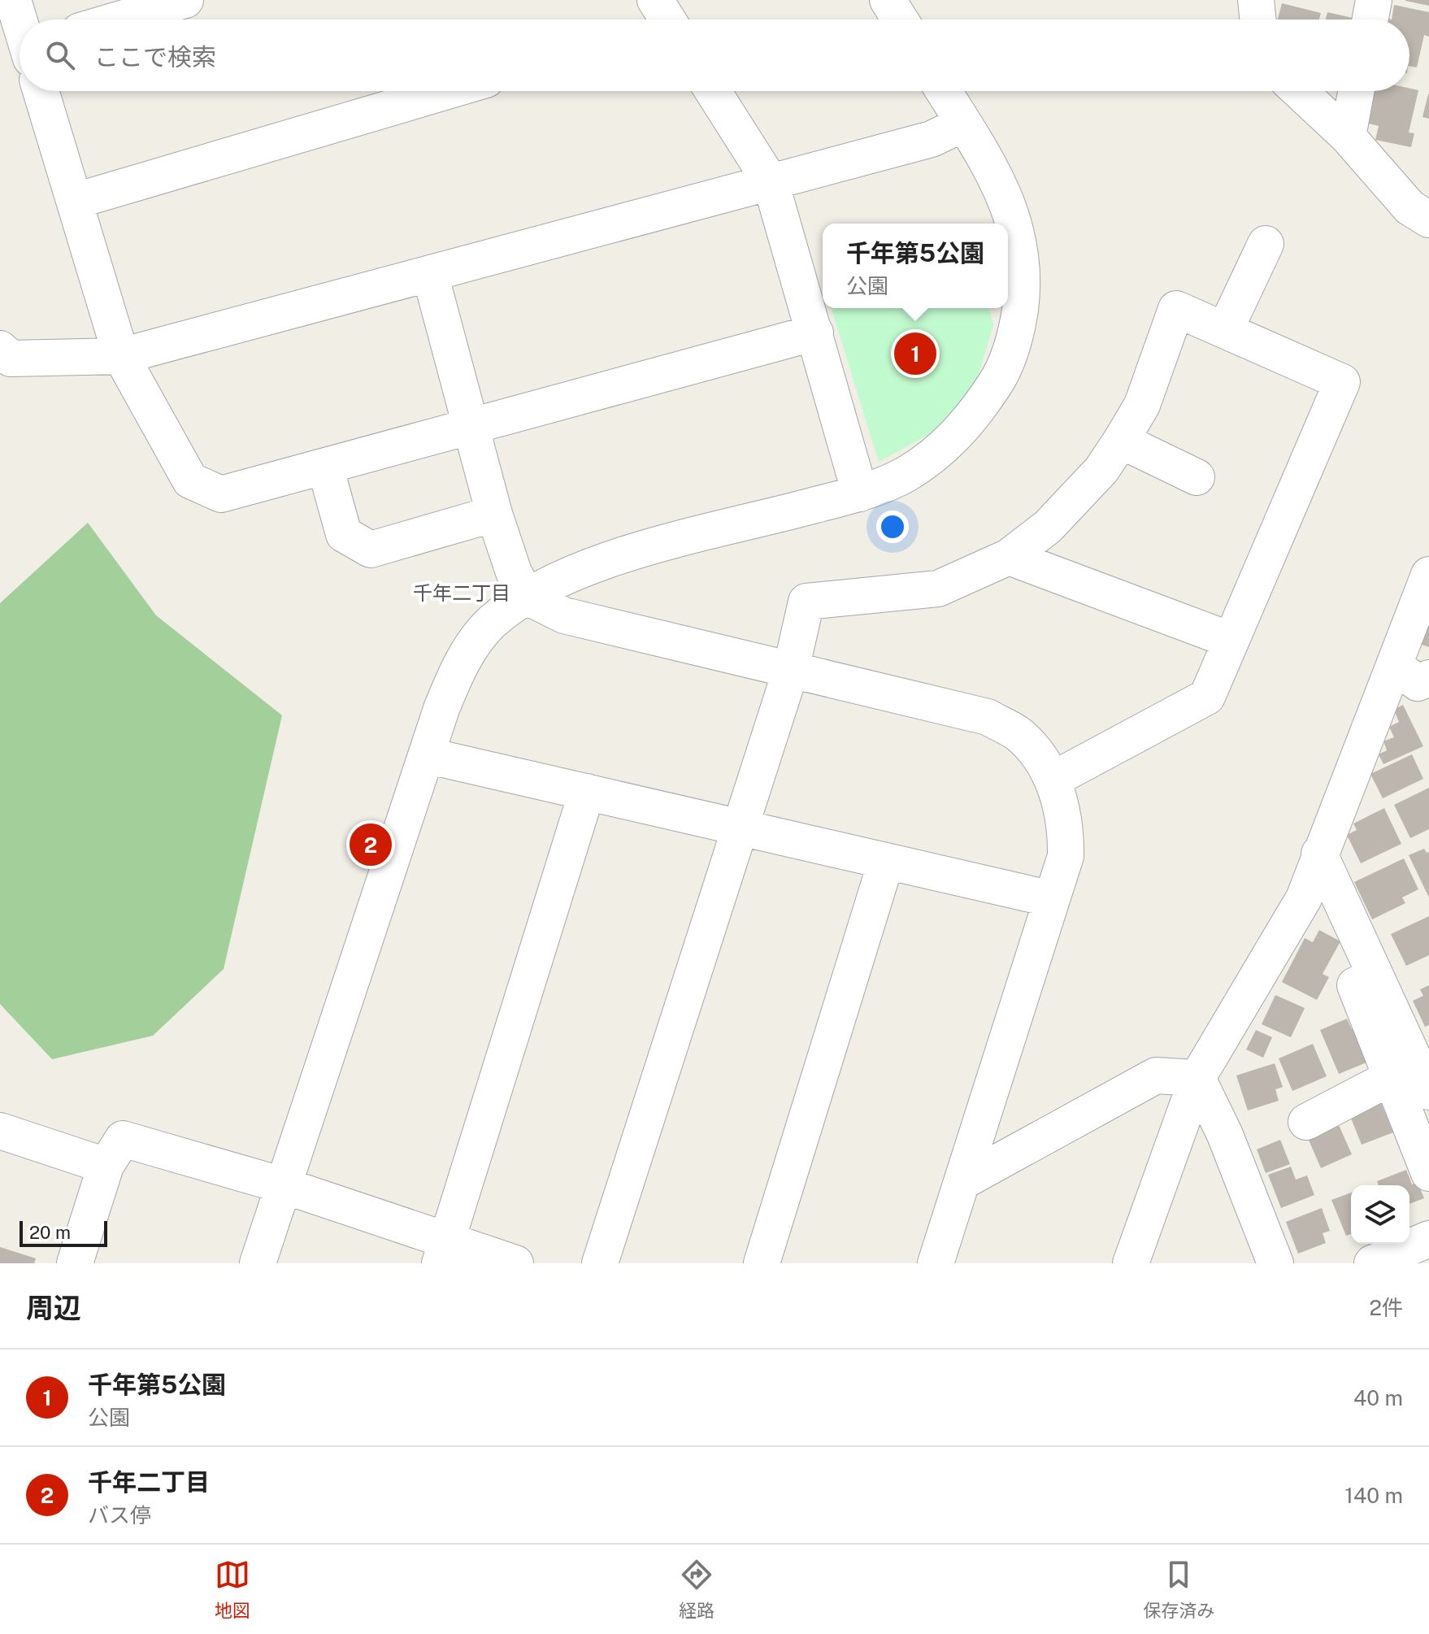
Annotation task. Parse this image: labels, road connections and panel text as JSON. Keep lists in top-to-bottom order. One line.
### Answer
{"districts":["千年二丁目"],"scale_bar":"20 m","page":{"search":"ここで検索","popup":["千年第5公園","公園"],"pins":["1","2"],"scale":"20 m","heading":["周辺","2件"],"list":[{"mark":"1","name":"千年第5公園","note":"公園","value":"40 m"},{"mark":"2","name":"千年二丁目","note":"バス停","value":"140 m"}],"nav":["地図","経路","保存済み"]}}
